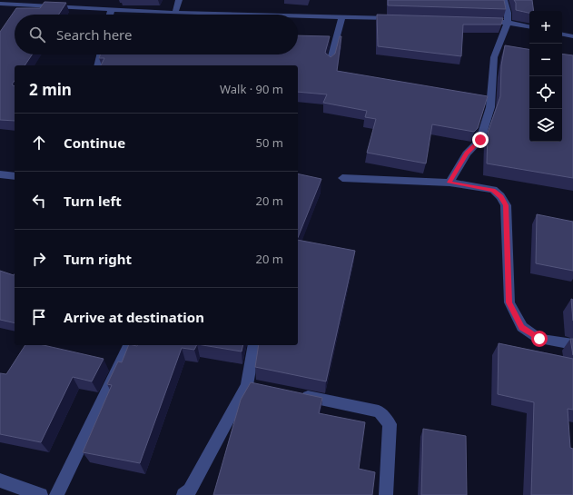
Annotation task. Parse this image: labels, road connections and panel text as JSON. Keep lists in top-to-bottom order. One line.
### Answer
{"page":{"map_buttons":["+","−"],"search":"Search here","heading":["2 min","Walk · 90 m"],"list":[["Continue","50 m"],["Turn left","20 m"],["Turn right","20 m"],"Arrive at destination"]}}
